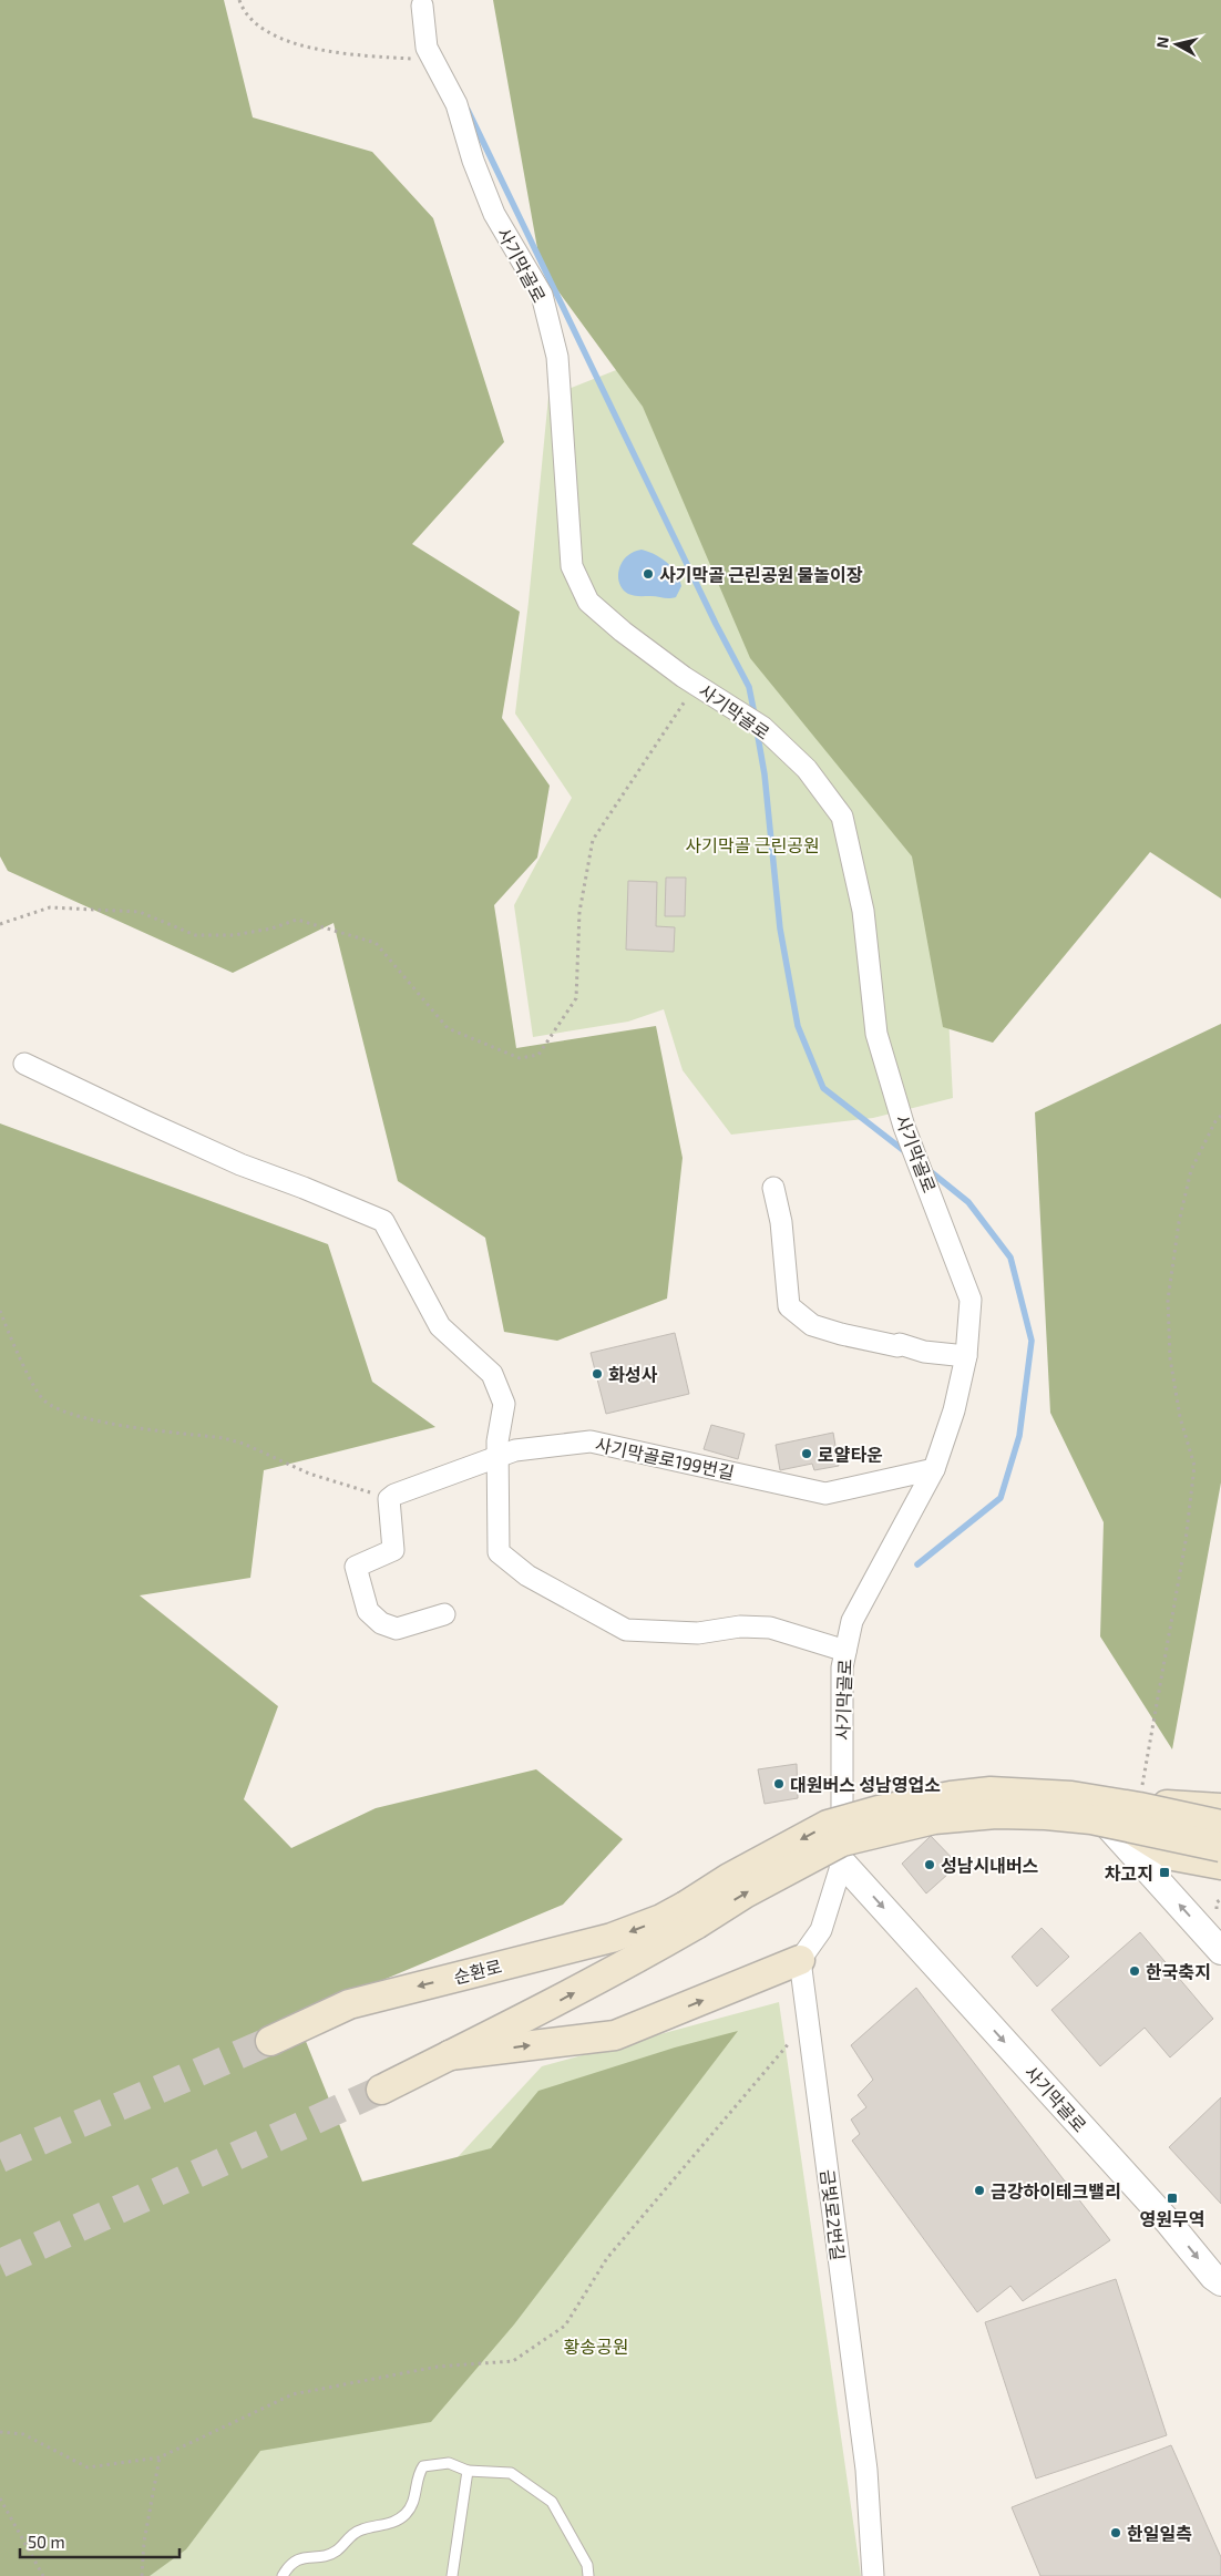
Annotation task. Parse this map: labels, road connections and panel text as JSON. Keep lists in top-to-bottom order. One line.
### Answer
{"streets":{"main road":["순환로"],"street":["사기막골로","사기막골로199번길","금빛로2번길"]},"crossings":[["사기막골로","사기막골로199번길"]],"parks":["사기막골 근린공원","황송공원"],"places":{"other":["사기막골 근린공원 물놀이장","화성사","로얄타운","대원버스 성남영업소","성남시내버스","한국축지","금강하이테크밸리","한일일측"],"transit":["차고지","영원무역"]},"scale_bar":"50 m","north":"left"}
